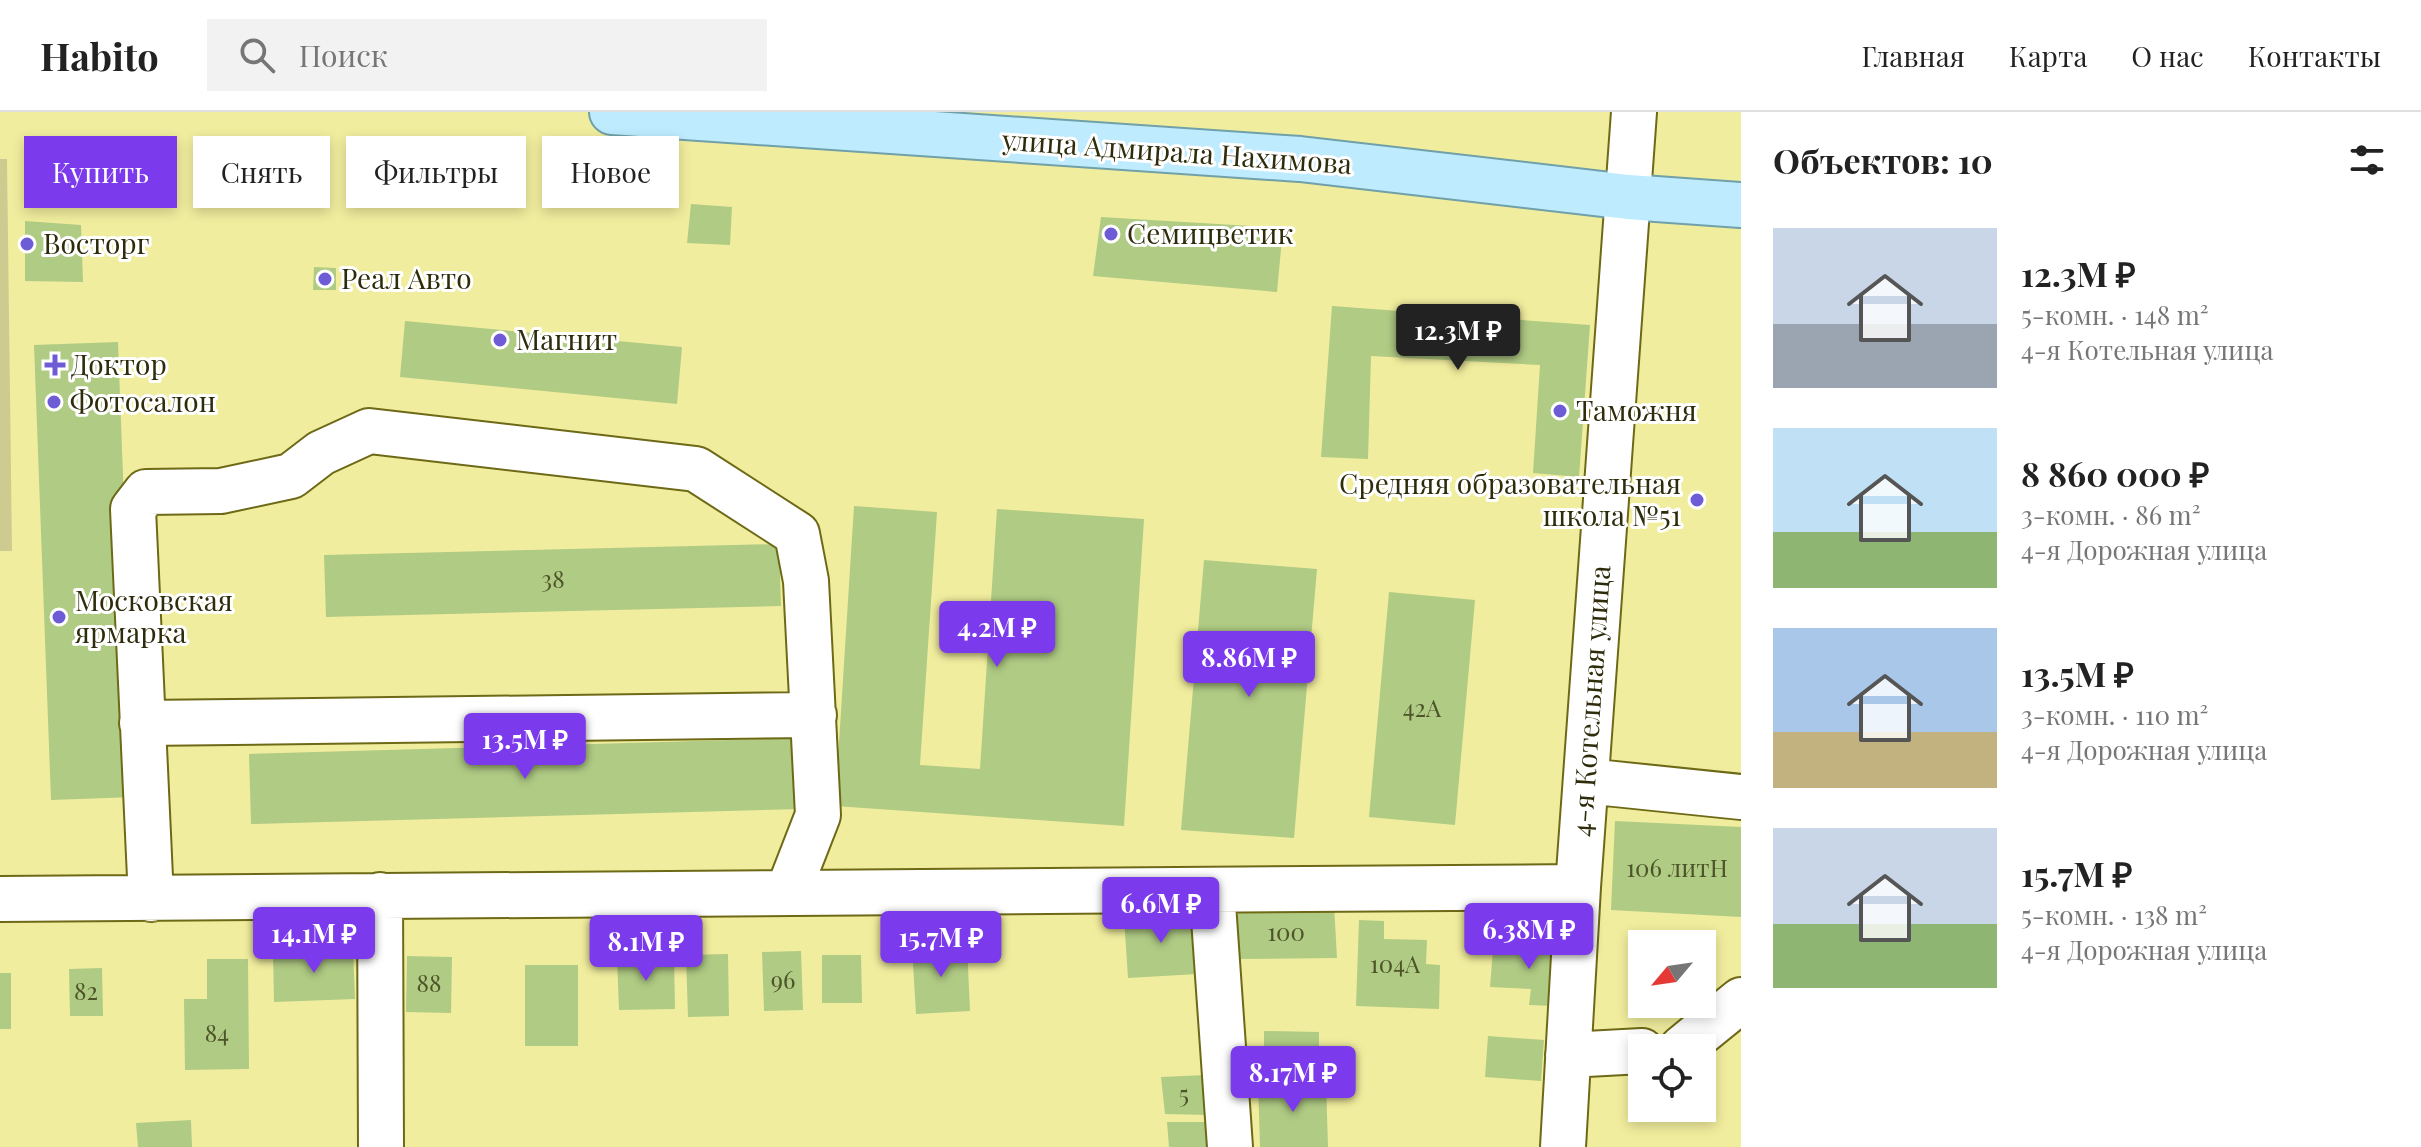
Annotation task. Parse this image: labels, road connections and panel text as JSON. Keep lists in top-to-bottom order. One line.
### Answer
{"streets":{"main road":["улица Адмирала Нахимова"],"street":["4-я Котельная улица"]},"crossings":[["улица Адмирала Нахимова","4-я Котельная улица"]],"places":{"other":["Семицветик","Восторг","Реал Авто","Магнит","Фотосалон","Таможня","Средняя образовательная школа №51","Московская ярмарка"],"health":["Доктор"]},"house_numbers":["38","42А","106 литН","100","104А","96","88","82","84","5"],"north":"bottom left","page":{"header":"Habito","search":"Поиск","nav":["Главная","Карта","О нас","Контакты"],"heading":"Объектов: 10","chip":["Купить","Снять","Фильтры","Новое"],"list":[{"name":"12.3M ₽","note":"5-комн. · 148 m² · 4-я Котельная улица"},{"name":"8 860 000 ₽","note":"3-комн. · 86 m² · 4-я Дорожная улица"},{"name":"13.5M ₽","note":"3-комн. · 110 m² · 4-я Дорожная улица"},{"name":"15.7M ₽","note":"5-комн. · 138 m² · 4-я Дорожная улица"}],"price":["12.3M ₽","4.2M ₽","8.86M ₽","13.5M ₽","6.6M ₽","6.38M ₽","14.1M ₽","15.7M ₽","8.1M ₽","8.17M ₽"]}}
